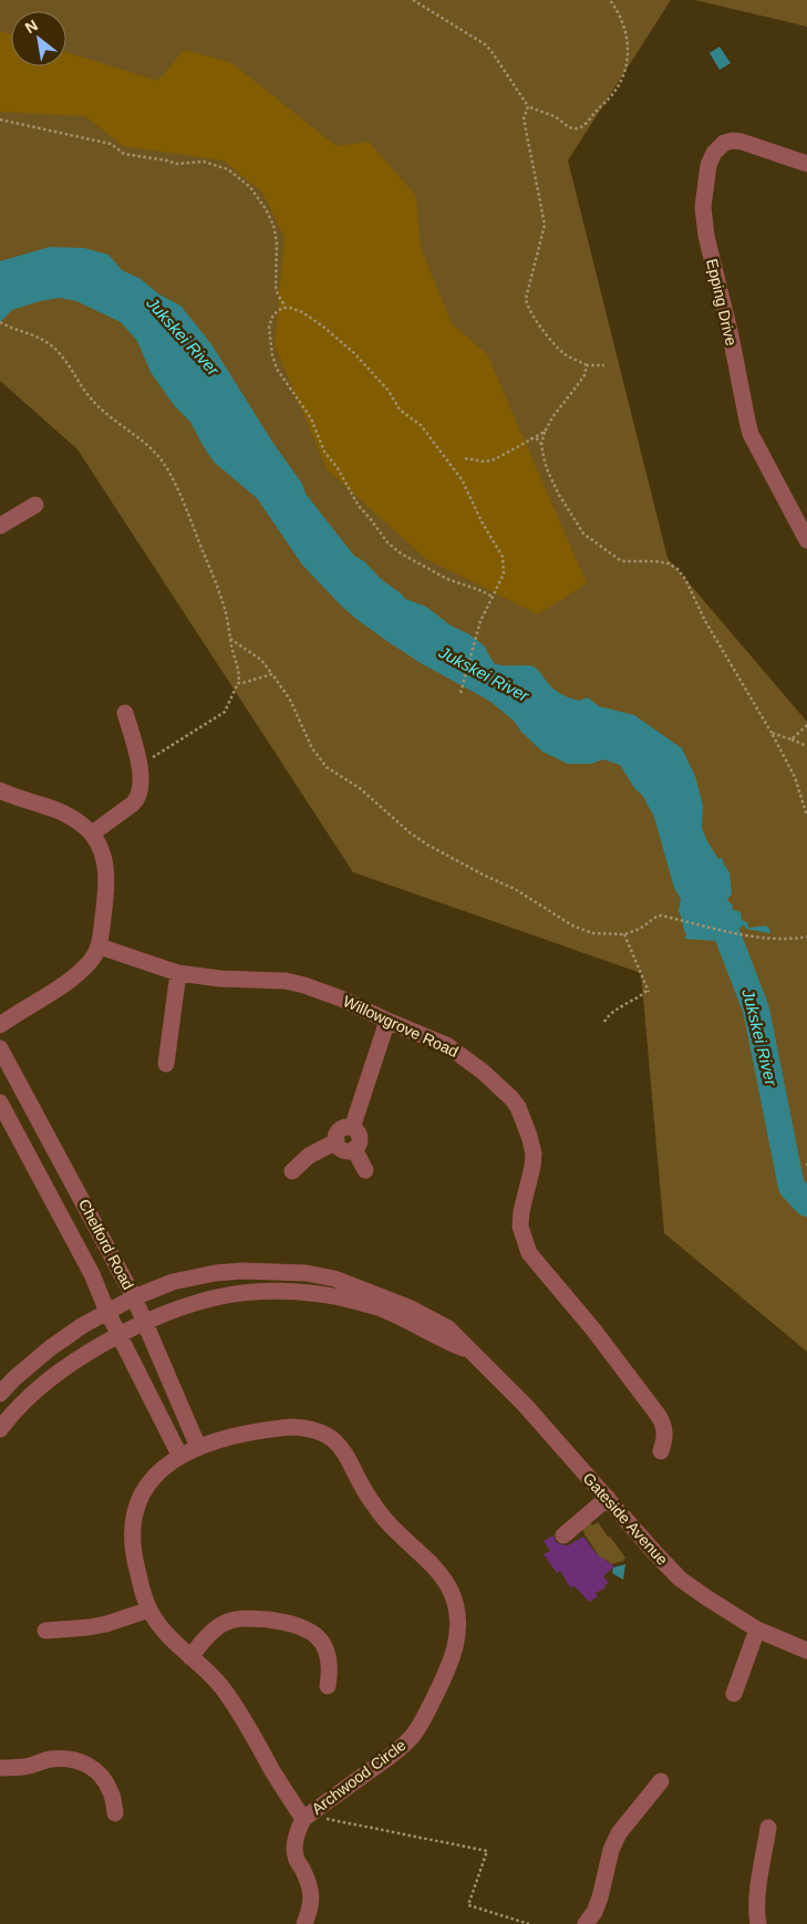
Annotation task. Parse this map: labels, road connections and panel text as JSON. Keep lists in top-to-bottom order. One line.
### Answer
{"streets":{"street":["Epping Drive","Willowgrove Road","Chelford Road","Gateside Avenue","Archwood Circle"]},"crossings":[["Chelford Road","Gateside Avenue"],["Chelford Road","Archwood Circle"]],"water":["Jukskei River"],"north":"top left"}
